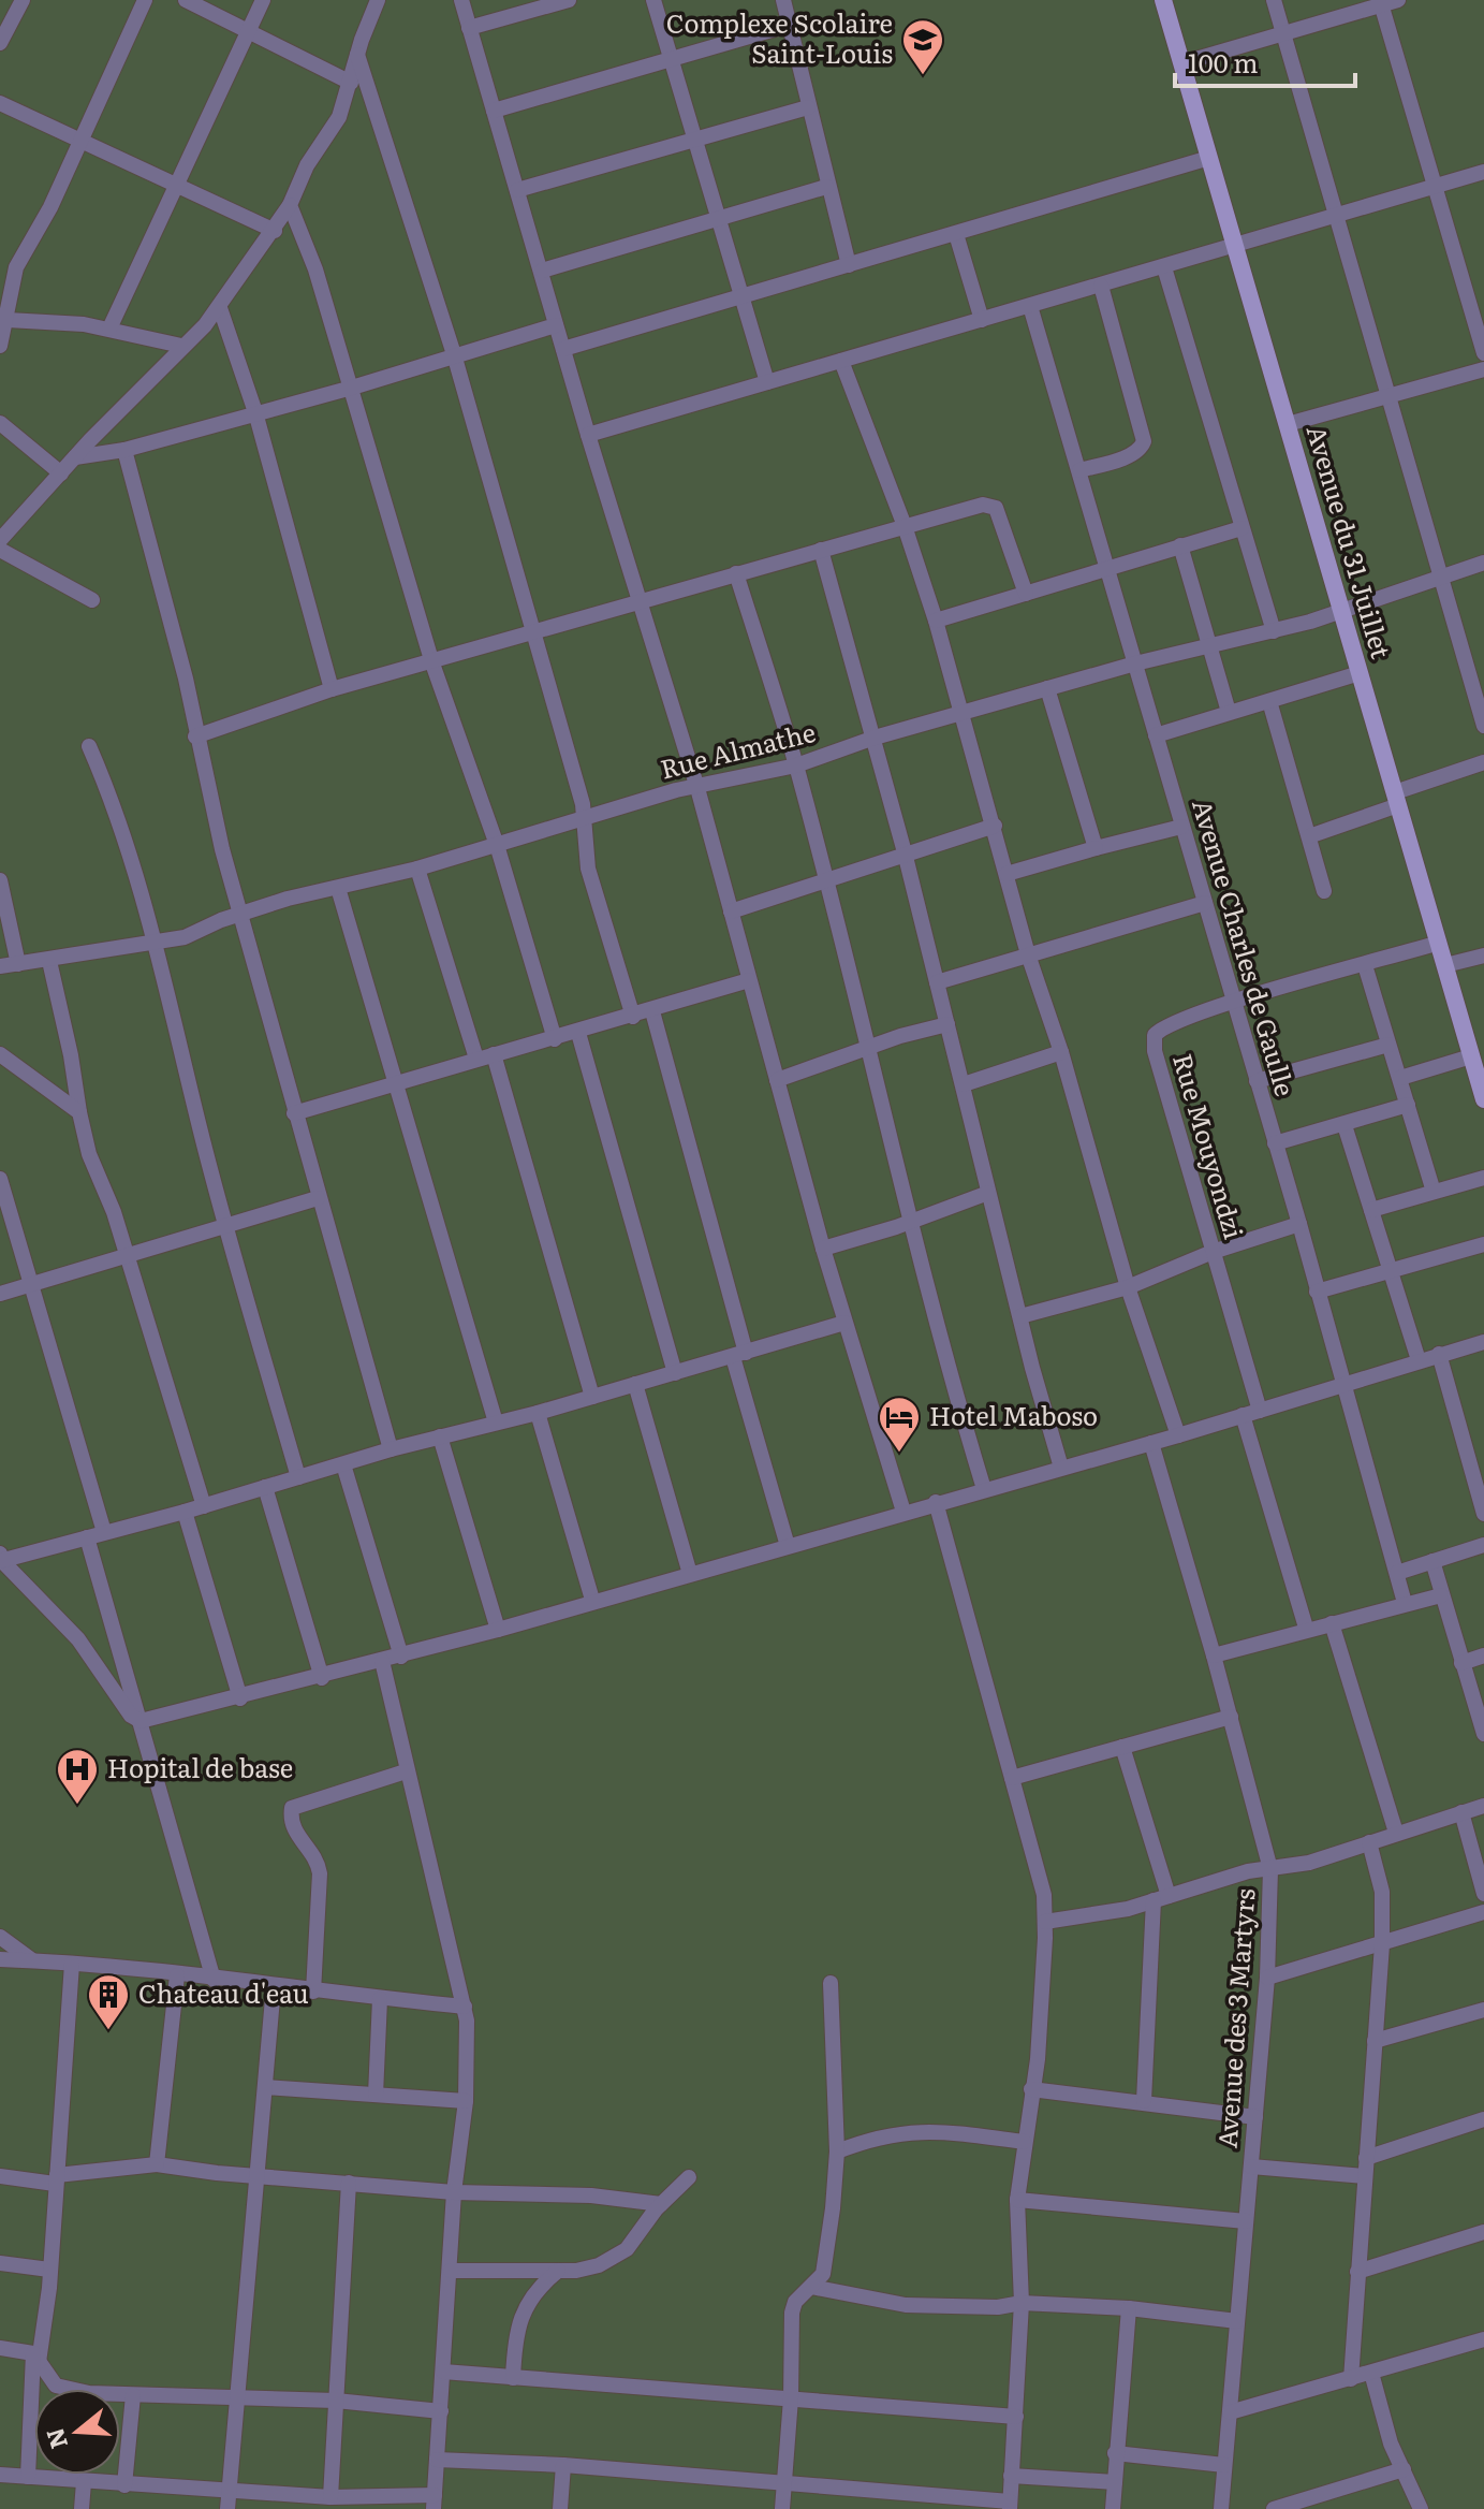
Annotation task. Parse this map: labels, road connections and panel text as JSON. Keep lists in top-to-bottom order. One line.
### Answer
{"streets":{"street":["Avenue du 31 Juillet","Rue Almathe","Avenue Charles de Gaulle","Rue Mouyondzi","Avenue des 3 Martyrs"]},"crossings":[["Avenue du 31 Juillet","Rue Almathe"],["Avenue du 31 Juillet","Rue Mouyondzi"],["Rue Almathe","Avenue Charles de Gaulle"],["Avenue Charles de Gaulle","Rue Mouyondzi"]],"places":{"school or university":["Complexe Scolaire Saint-Louis"],"hotel":["Hotel Maboso"],"hospital":["Hopital de base"],"building":["Chateau d'eau"]},"scale_bar":"100 m","north":"left"}
